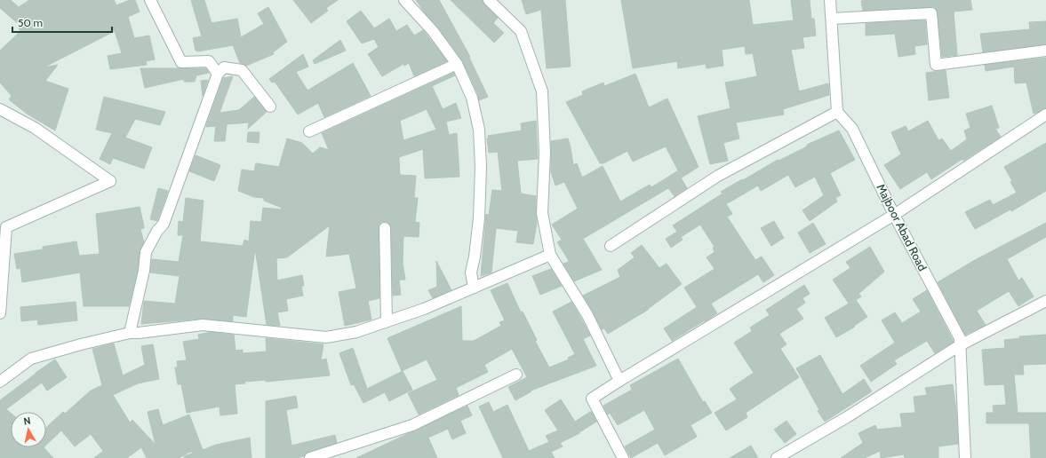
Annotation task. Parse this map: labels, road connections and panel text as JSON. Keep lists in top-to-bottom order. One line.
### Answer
{"streets":{"street":["Majboor Abad Road"]},"scale_bar":"50 m","north":"top"}
